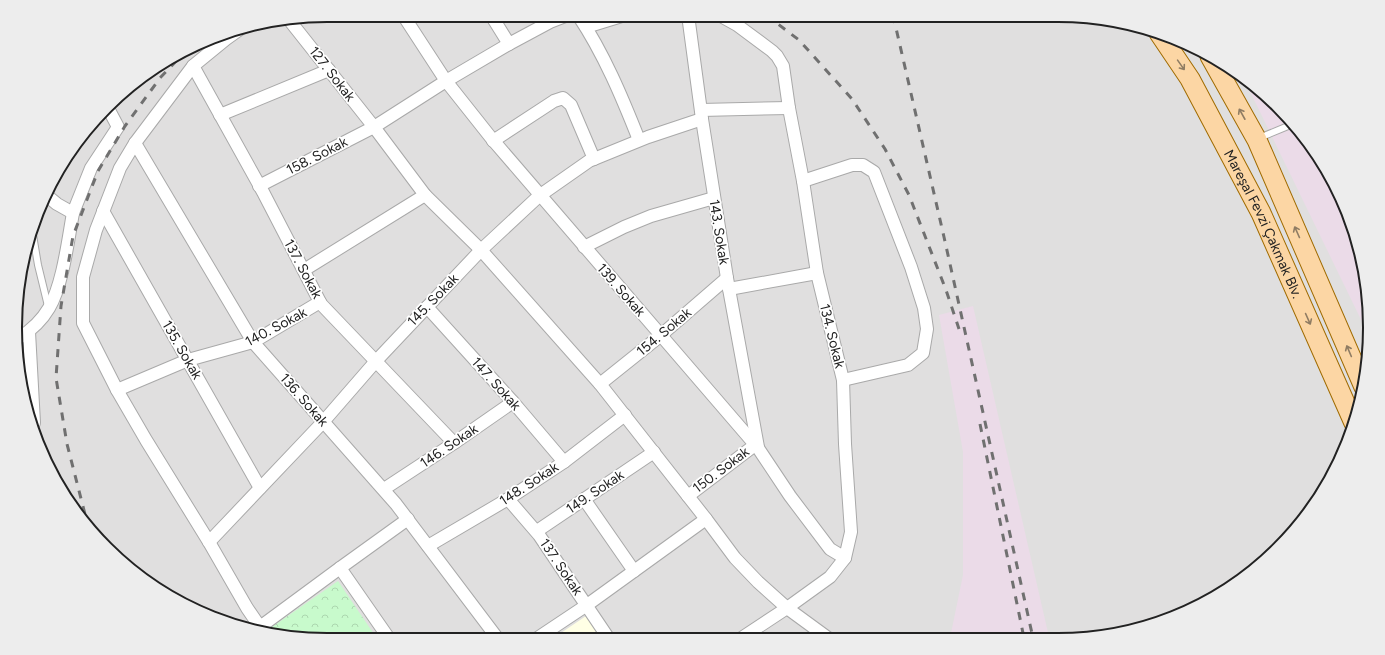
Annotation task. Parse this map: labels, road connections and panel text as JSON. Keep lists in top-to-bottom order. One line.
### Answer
{"streets":{"main road":["Mareşal Fevzi Çakmak Blv."],"street":["127. Sokak","158. Sokak","143. Sokak","137. Sokak","139. Sokak","145. Sokak","140. Sokak","154. Sokak","134. Sokak","135. Sokak","147. Sokak","136. Sokak","146. Sokak","150. Sokak","148. Sokak","149. Sokak"]},"crossings":[["127. Sokak","158. Sokak"],["127. Sokak","145. Sokak"],["127. Sokak","154. Sokak"],["127. Sokak","134. Sokak"],["127. Sokak","150. Sokak"],["127. Sokak","148. Sokak"],["127. Sokak","149. Sokak"],["158. Sokak","137. Sokak"],["158. Sokak","139. Sokak"],["143. Sokak","139. Sokak"],["143. Sokak","145. Sokak"],["143. Sokak","154. Sokak"],["143. Sokak","150. Sokak"],["137. Sokak","145. Sokak"],["137. Sokak","140. Sokak"],["137. Sokak","146. Sokak"],["137. Sokak","148. Sokak"],["137. Sokak","149. Sokak"],["139. Sokak","145. Sokak"],["139. Sokak","154. Sokak"],["139. Sokak","134. Sokak"],["139. Sokak","150. Sokak"],["145. Sokak","134. Sokak"],["145. Sokak","135. Sokak"],["145. Sokak","147. Sokak"],["145. Sokak","136. Sokak"],["140. Sokak","135. Sokak"],["140. Sokak","136. Sokak"],["147. Sokak","146. Sokak"],["147. Sokak","148. Sokak"],["136. Sokak","146. Sokak"],["136. Sokak","148. Sokak"]]}
